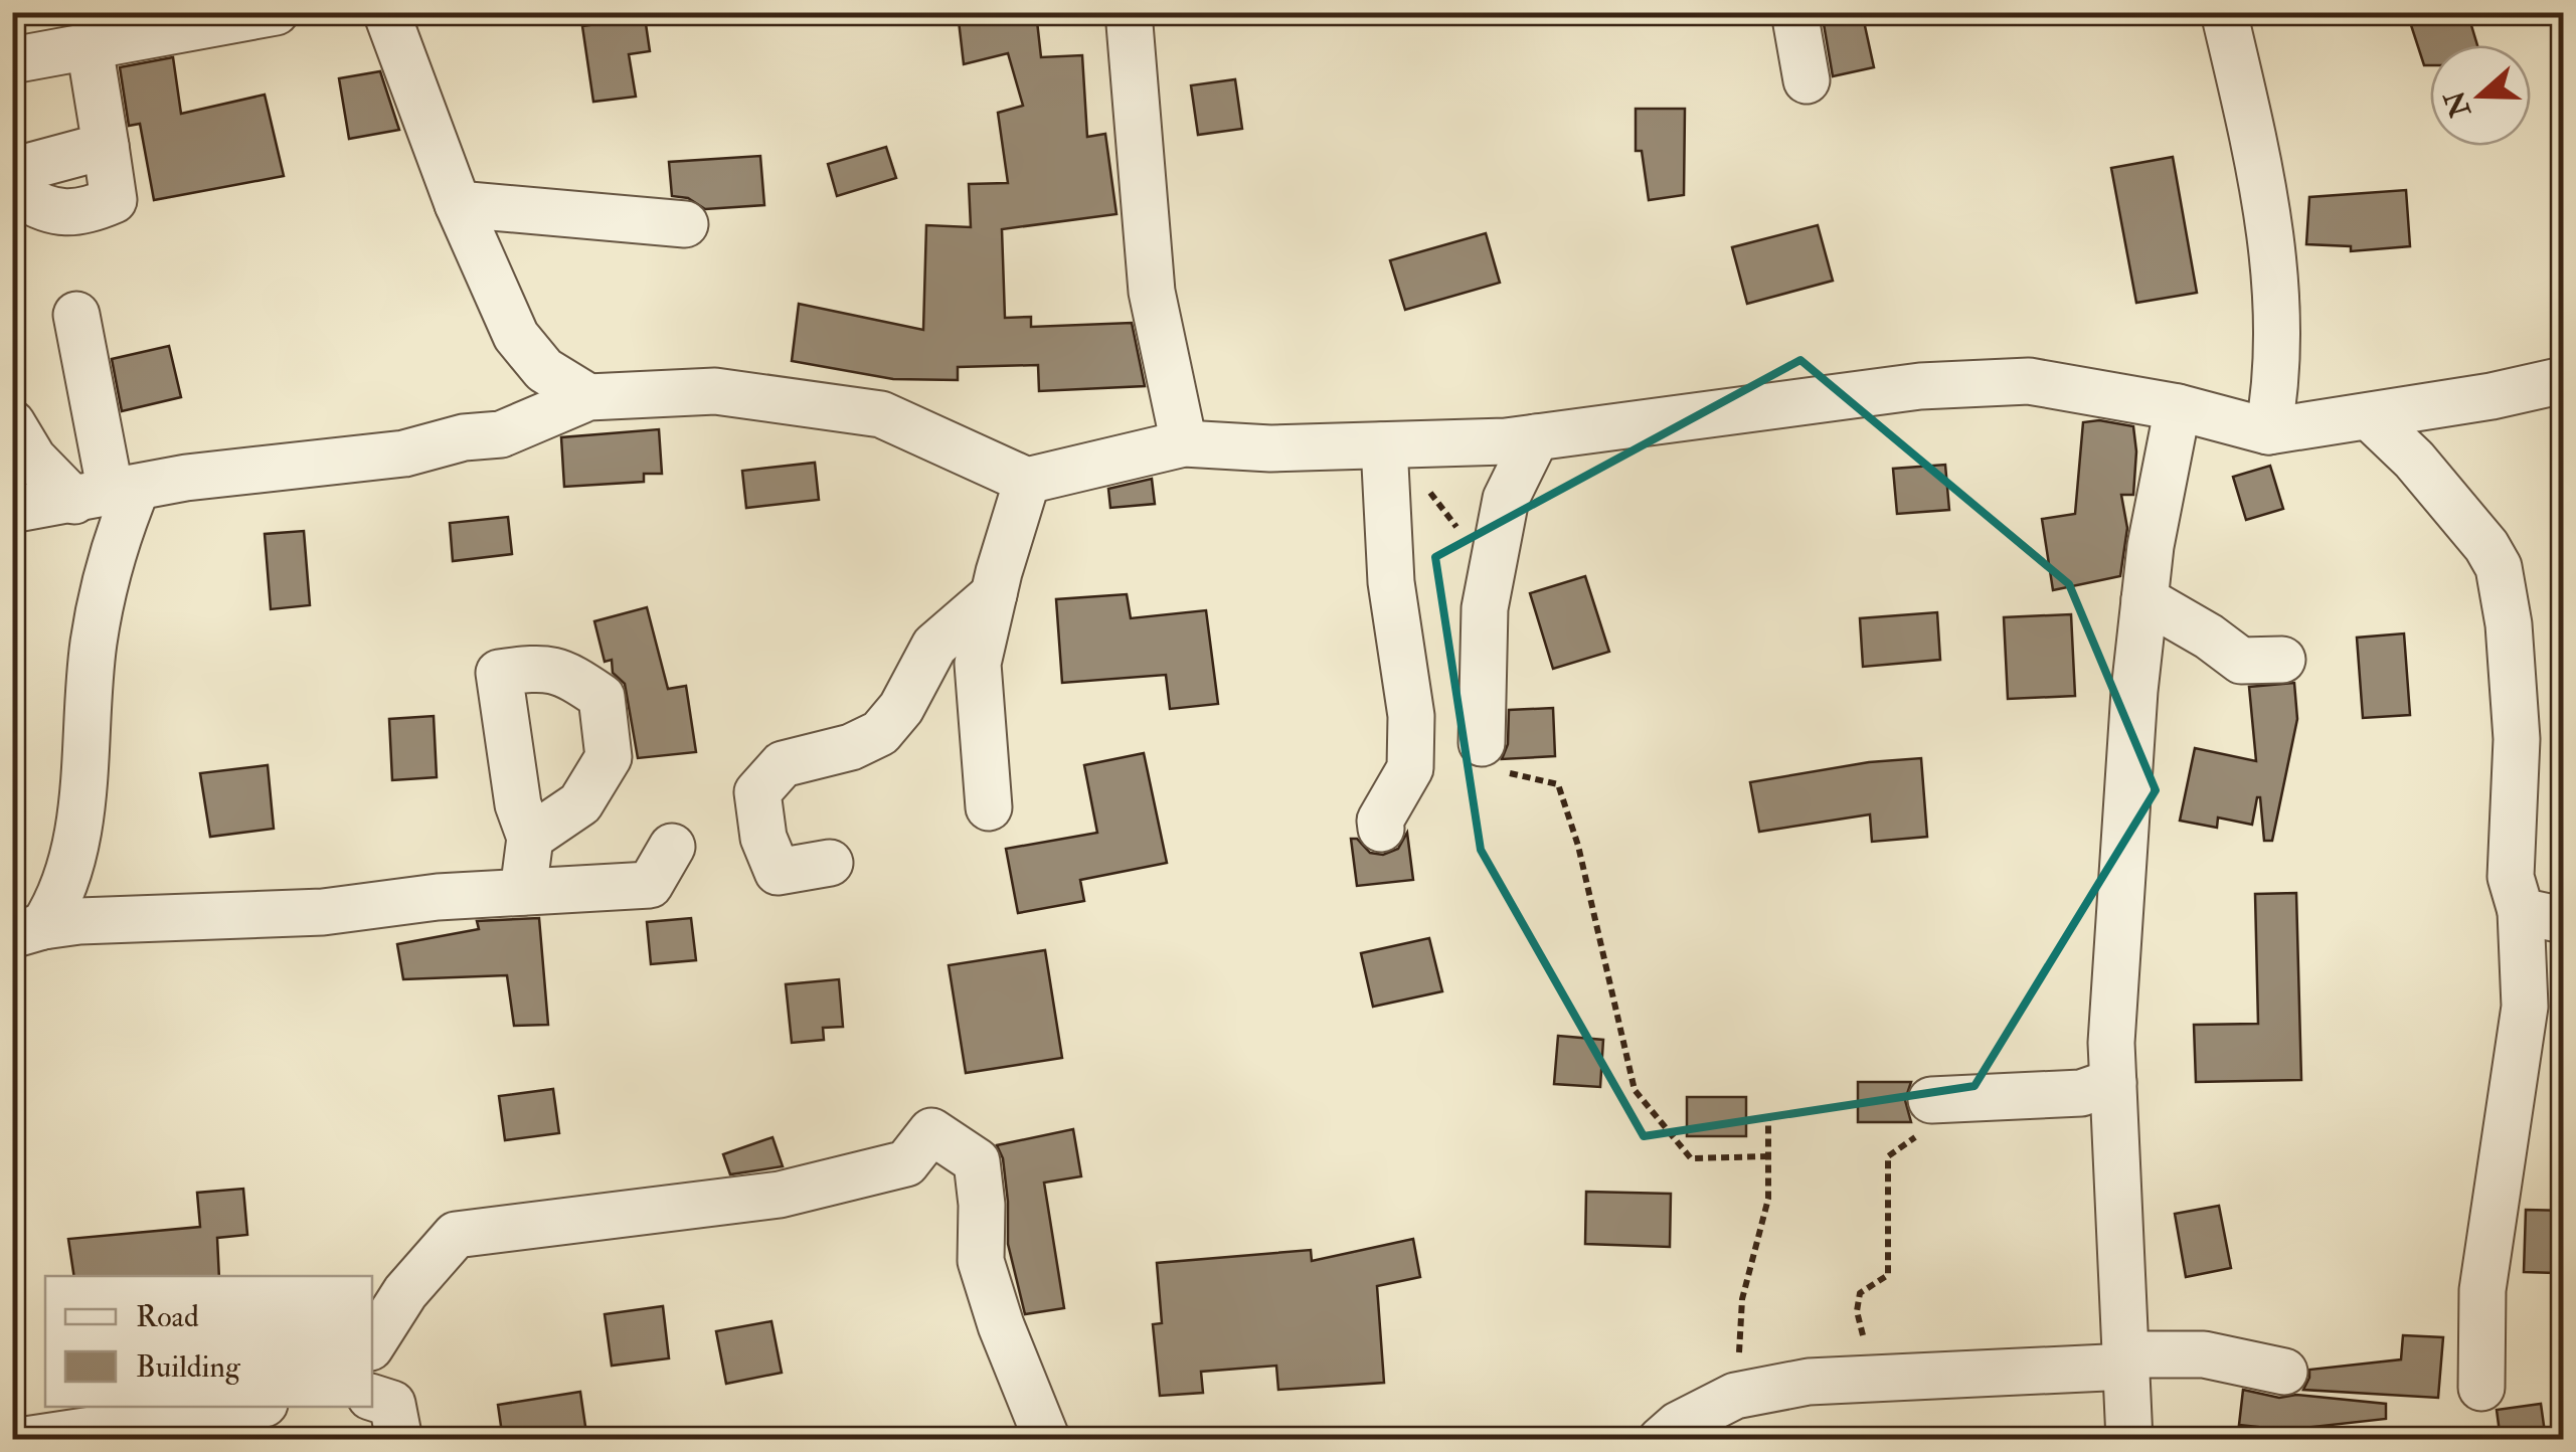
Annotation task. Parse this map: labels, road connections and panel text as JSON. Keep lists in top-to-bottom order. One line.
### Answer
{"legend":["Road","Building"],"north":"left"}
